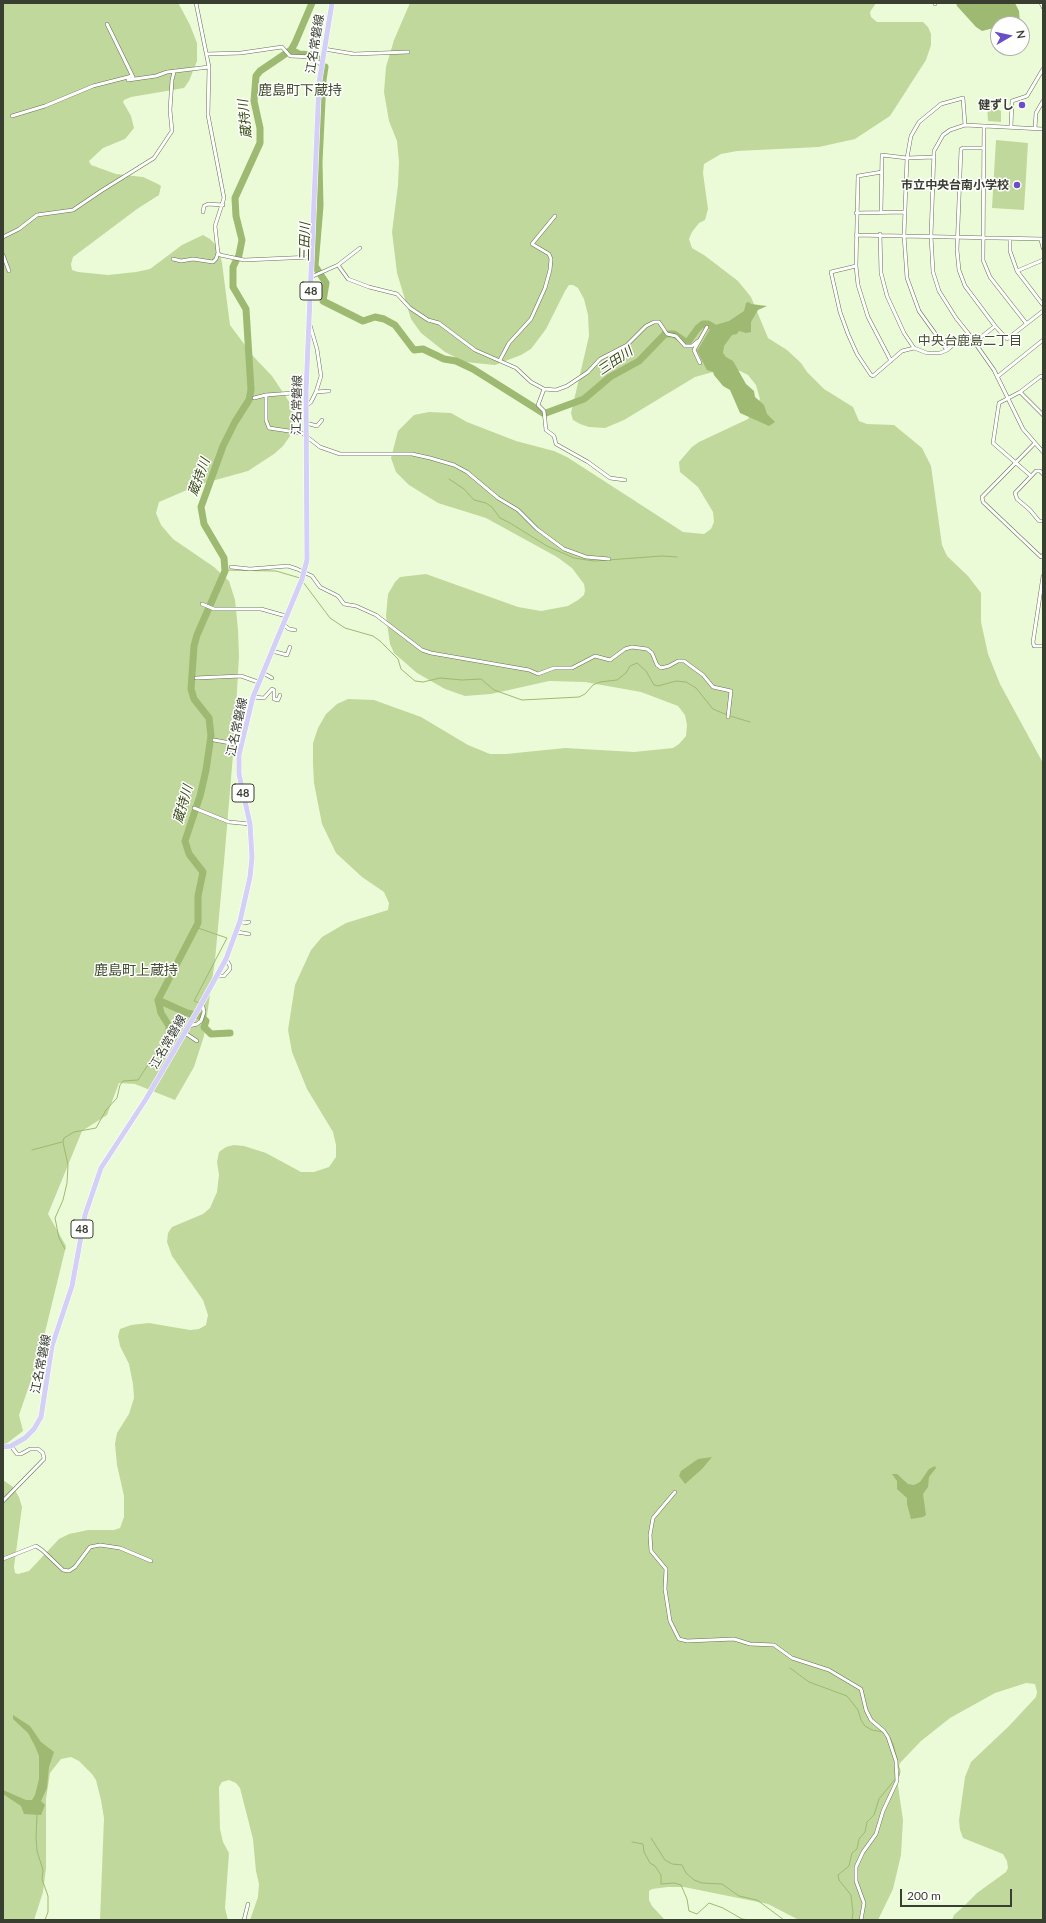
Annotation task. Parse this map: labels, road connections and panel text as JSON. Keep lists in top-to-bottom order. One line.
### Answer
{"streets":{"main road":["江名常磐線","48"]},"districts":["鹿島町下蔵持","中央台鹿島二丁目","鹿島町上蔵持"],"water":["蔵持川","三田川"],"places":["健ずし","市立中央台南小学校"],"scale_bar":"200 m","north":"right"}
